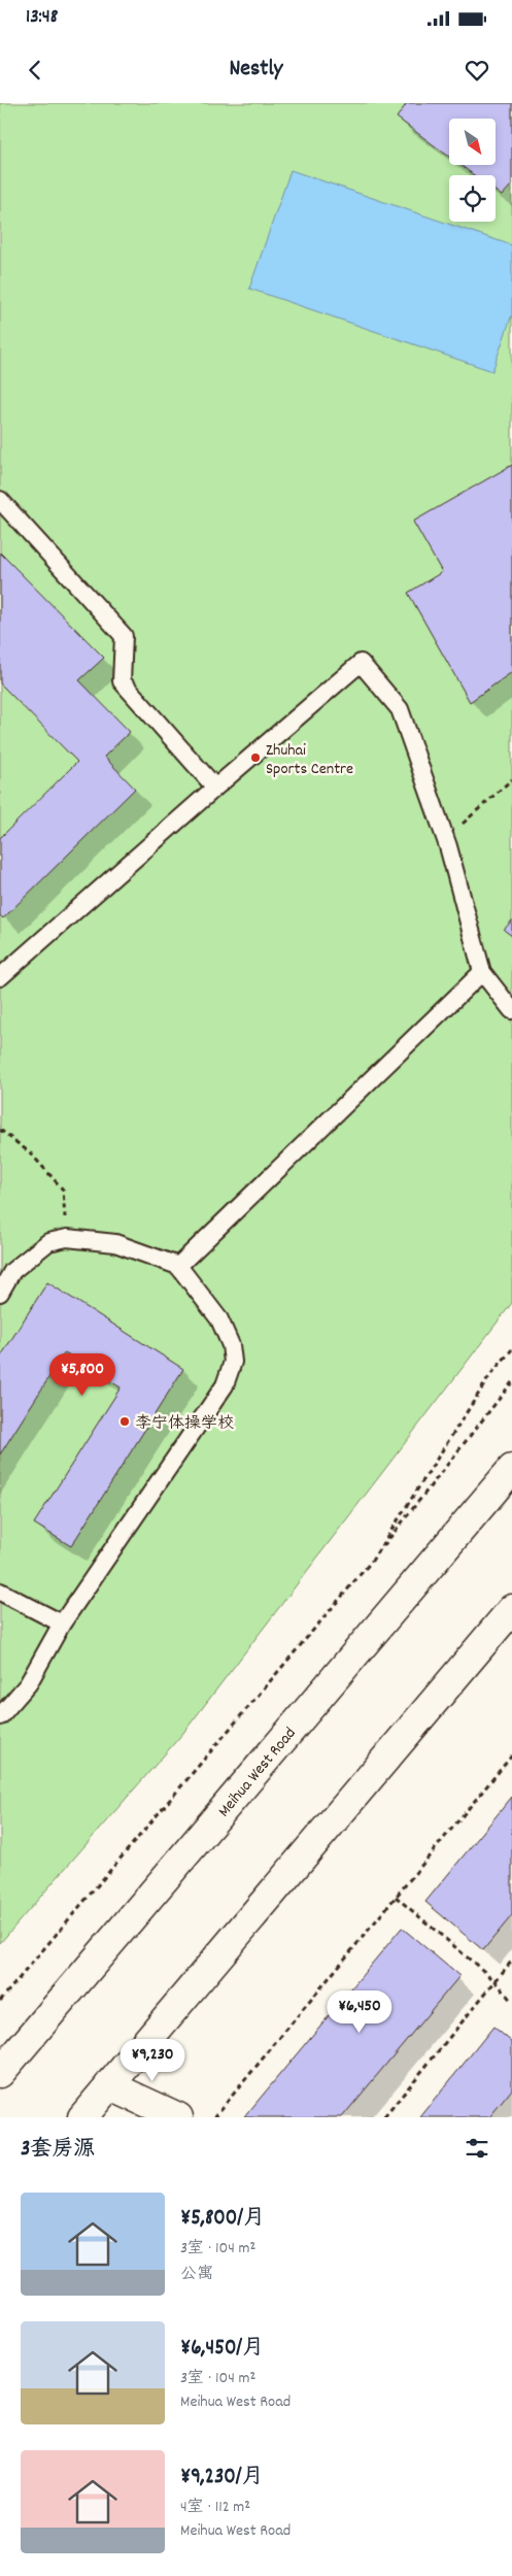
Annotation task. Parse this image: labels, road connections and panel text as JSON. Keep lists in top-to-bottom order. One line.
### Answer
{"streets":{"main road":["Meihua West Road"]},"places":["Zhuhai Sports Centre","李宁体操学校"],"north":"bottom right","page":{"status":"13:48","header":"Nestly","price":["¥5,800","¥6,450","¥9,230"],"heading":"3套房源","list":[{"name":"¥5,800/月","note":"3室 · 104 m² · 公寓"},{"name":"¥6,450/月","note":"3室 · 104 m² · Meihua West Road"},{"name":"¥9,230/月","note":"4室 · 112 m² · Meihua West Road"}]}}
